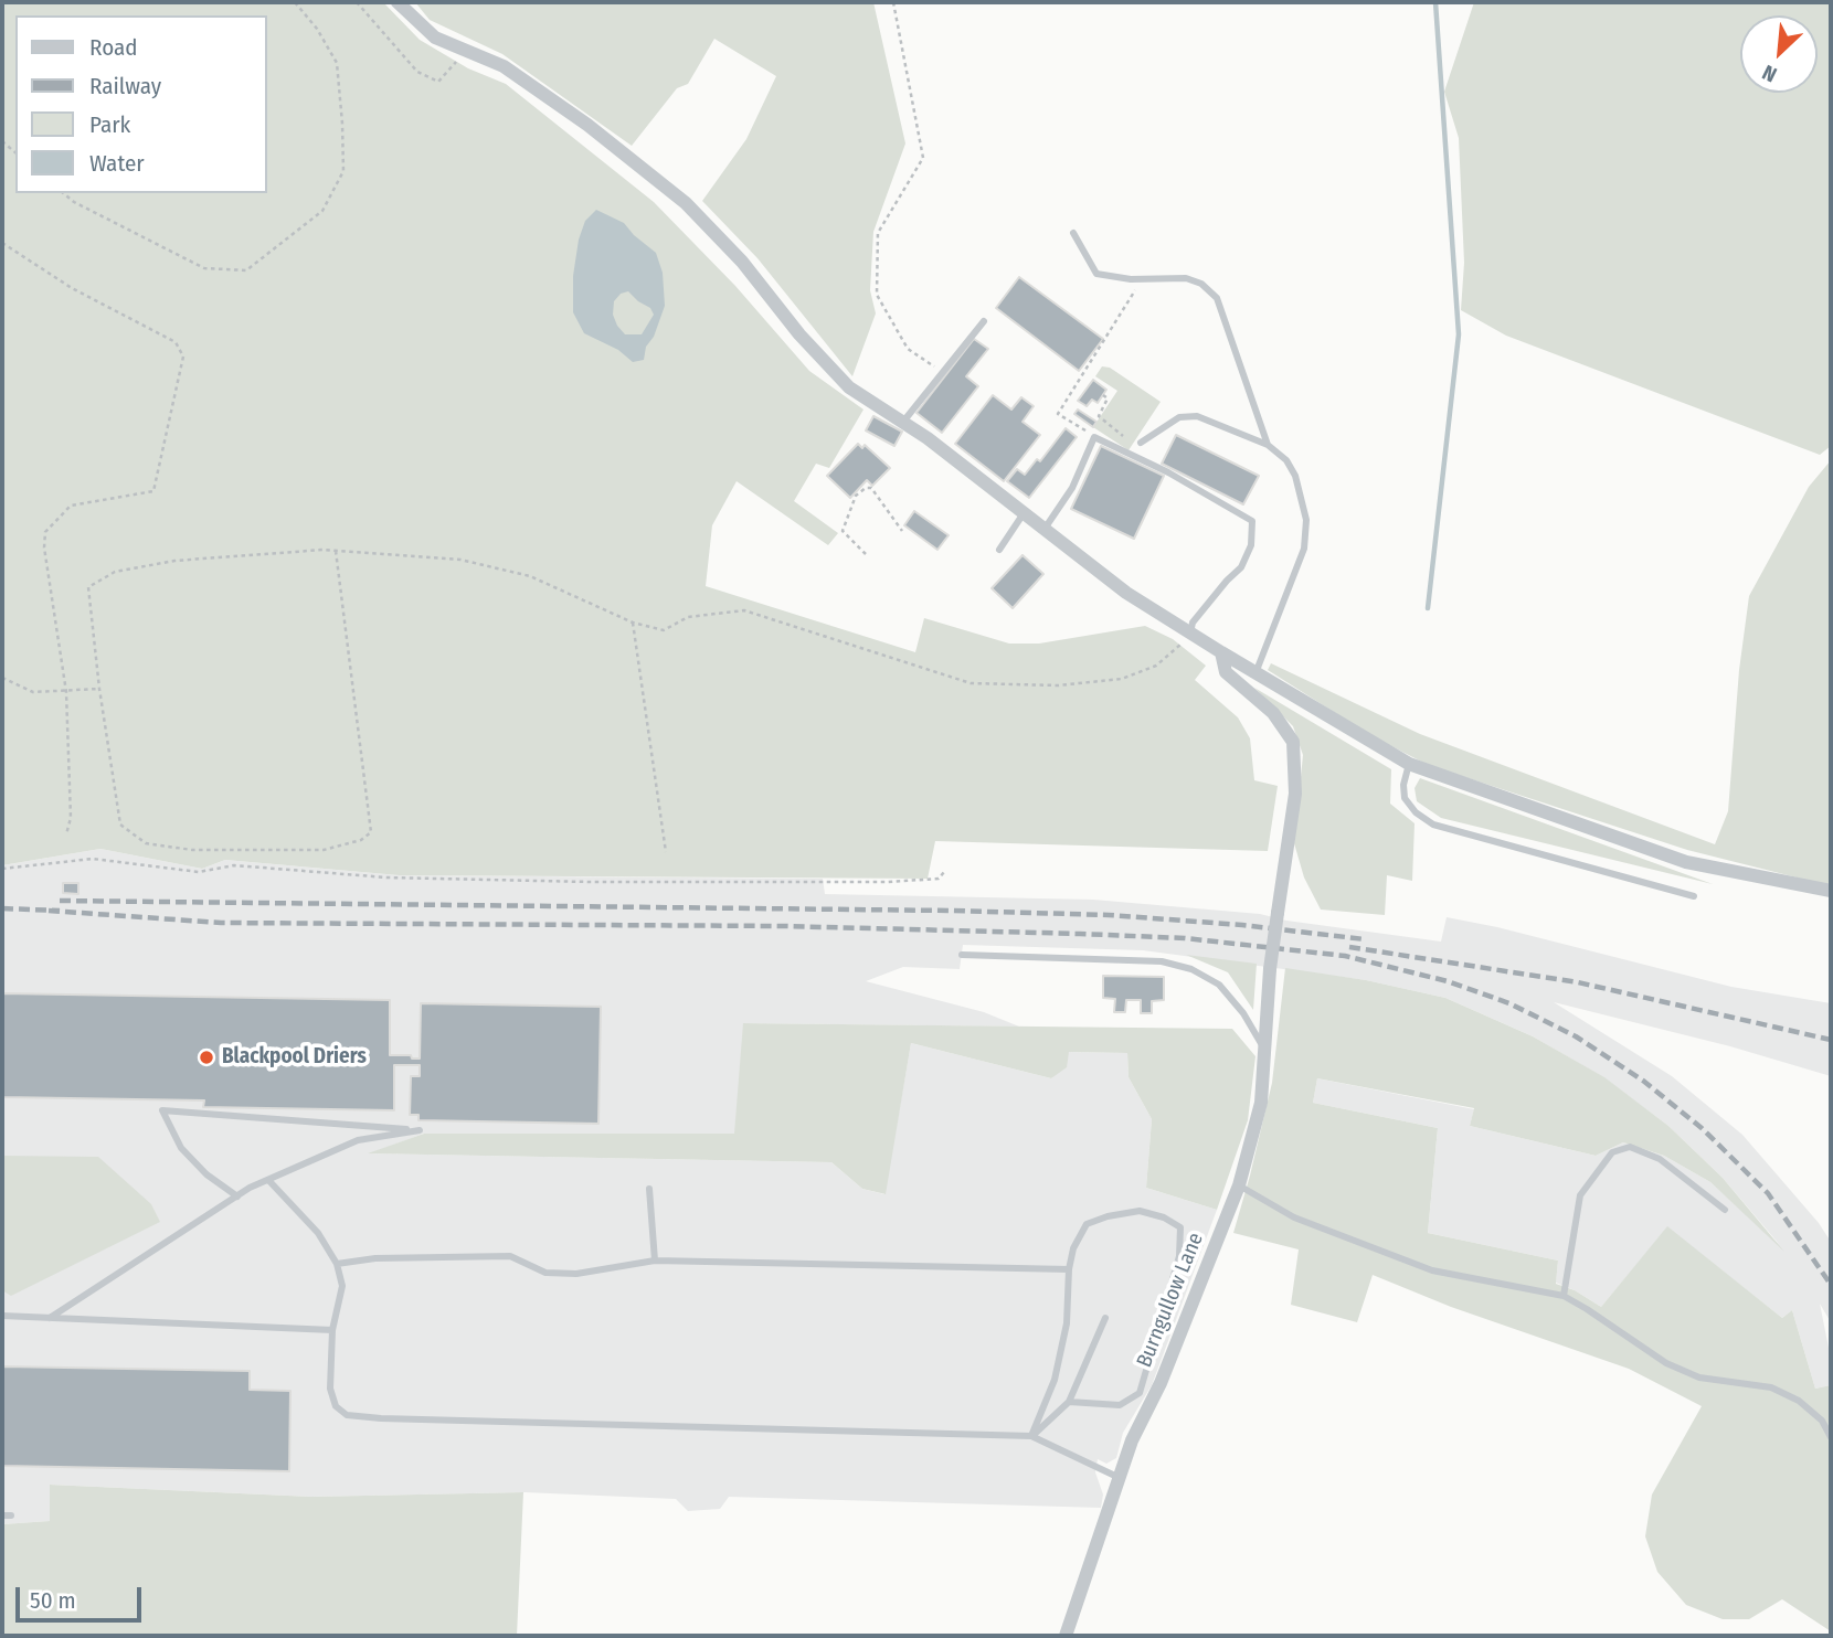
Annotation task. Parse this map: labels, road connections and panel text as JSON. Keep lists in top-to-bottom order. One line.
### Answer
{"streets":{"street":["Burngullow Lane"]},"places":["Blackpool Driers"],"legend":["Road","Railway","Park","Water"],"scale_bar":"50 m","north":"bottom left"}
